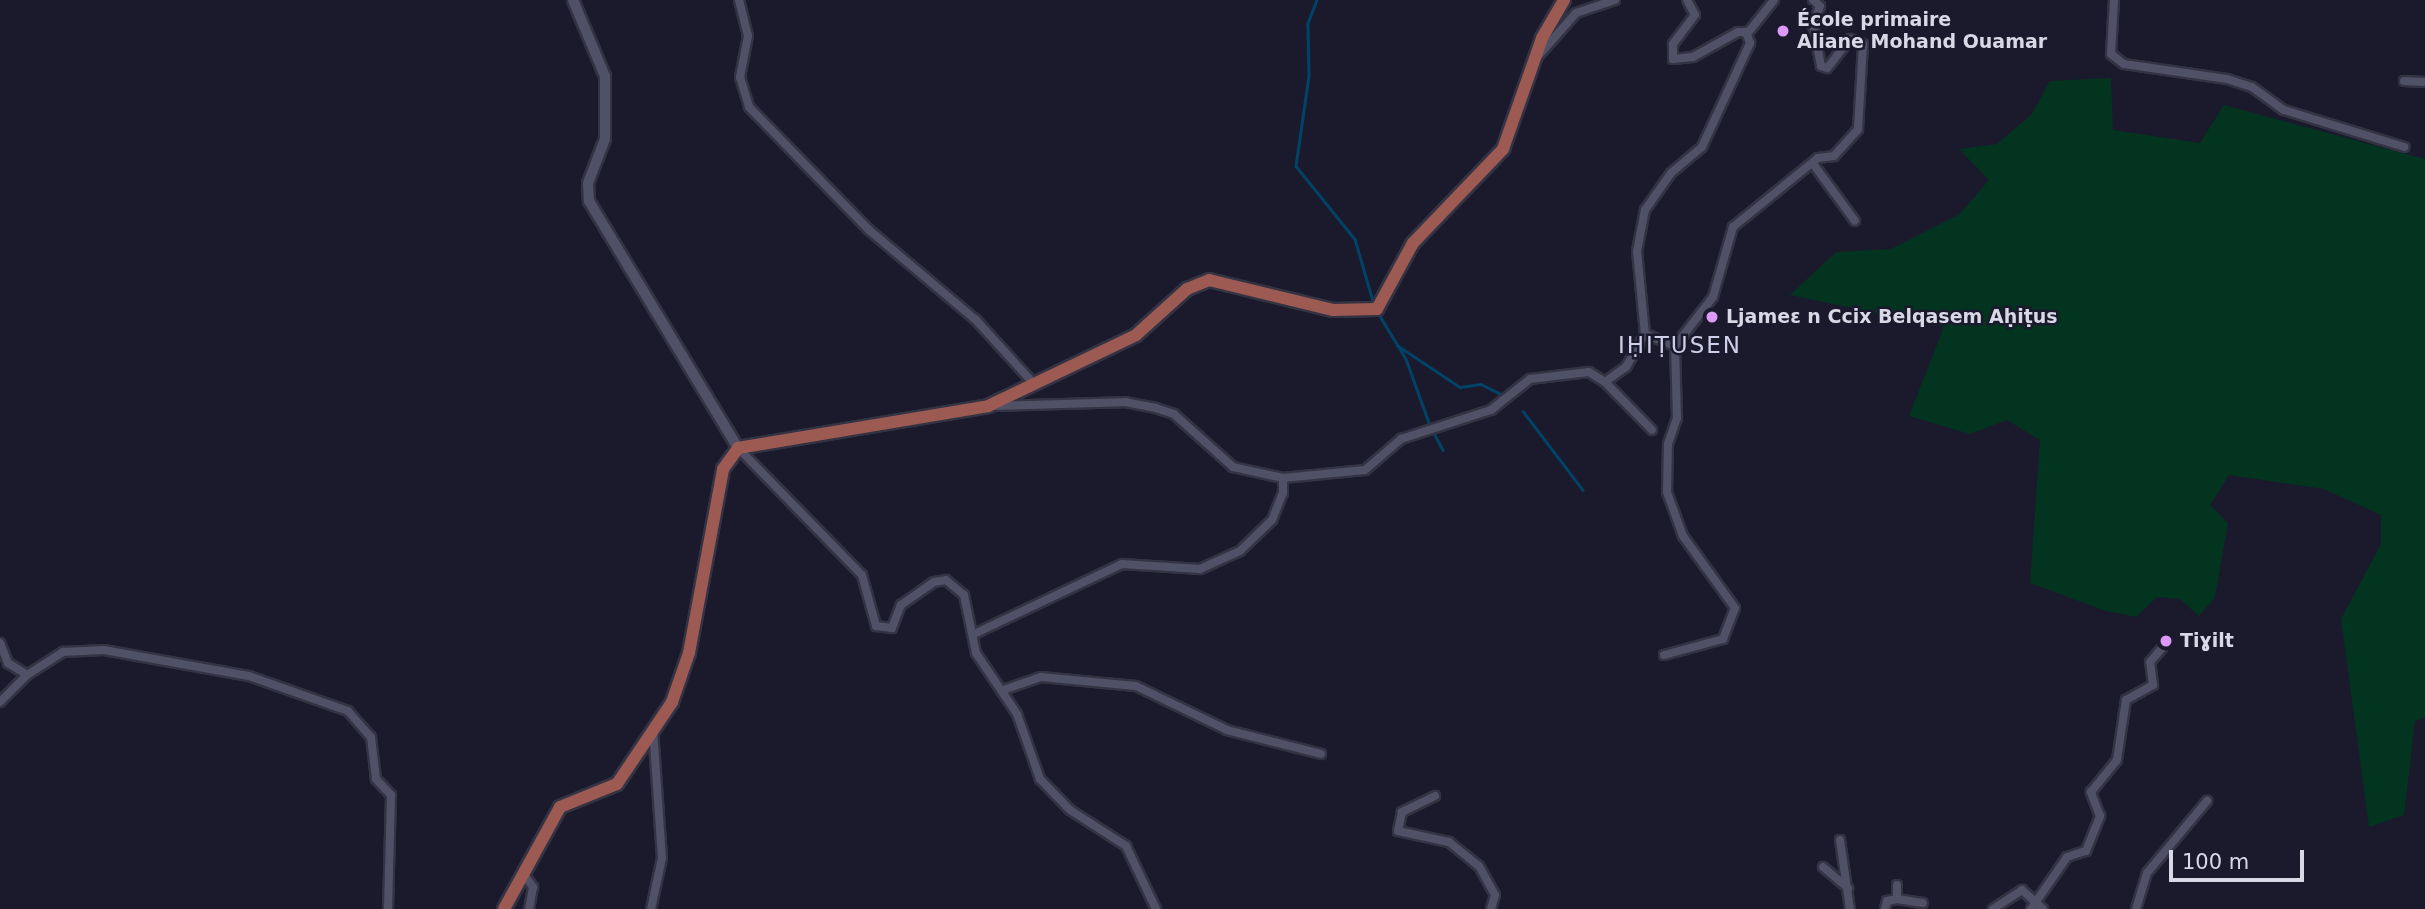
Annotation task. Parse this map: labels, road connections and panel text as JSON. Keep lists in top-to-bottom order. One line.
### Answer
{"districts":["IḤIṬUSEN"],"places":["École primaire Aliane Mohand Ouamar","Ljameɛ n Ccix Belqasem Aḥiṭus","Tiɣilt"],"scale_bar":"100 m"}
